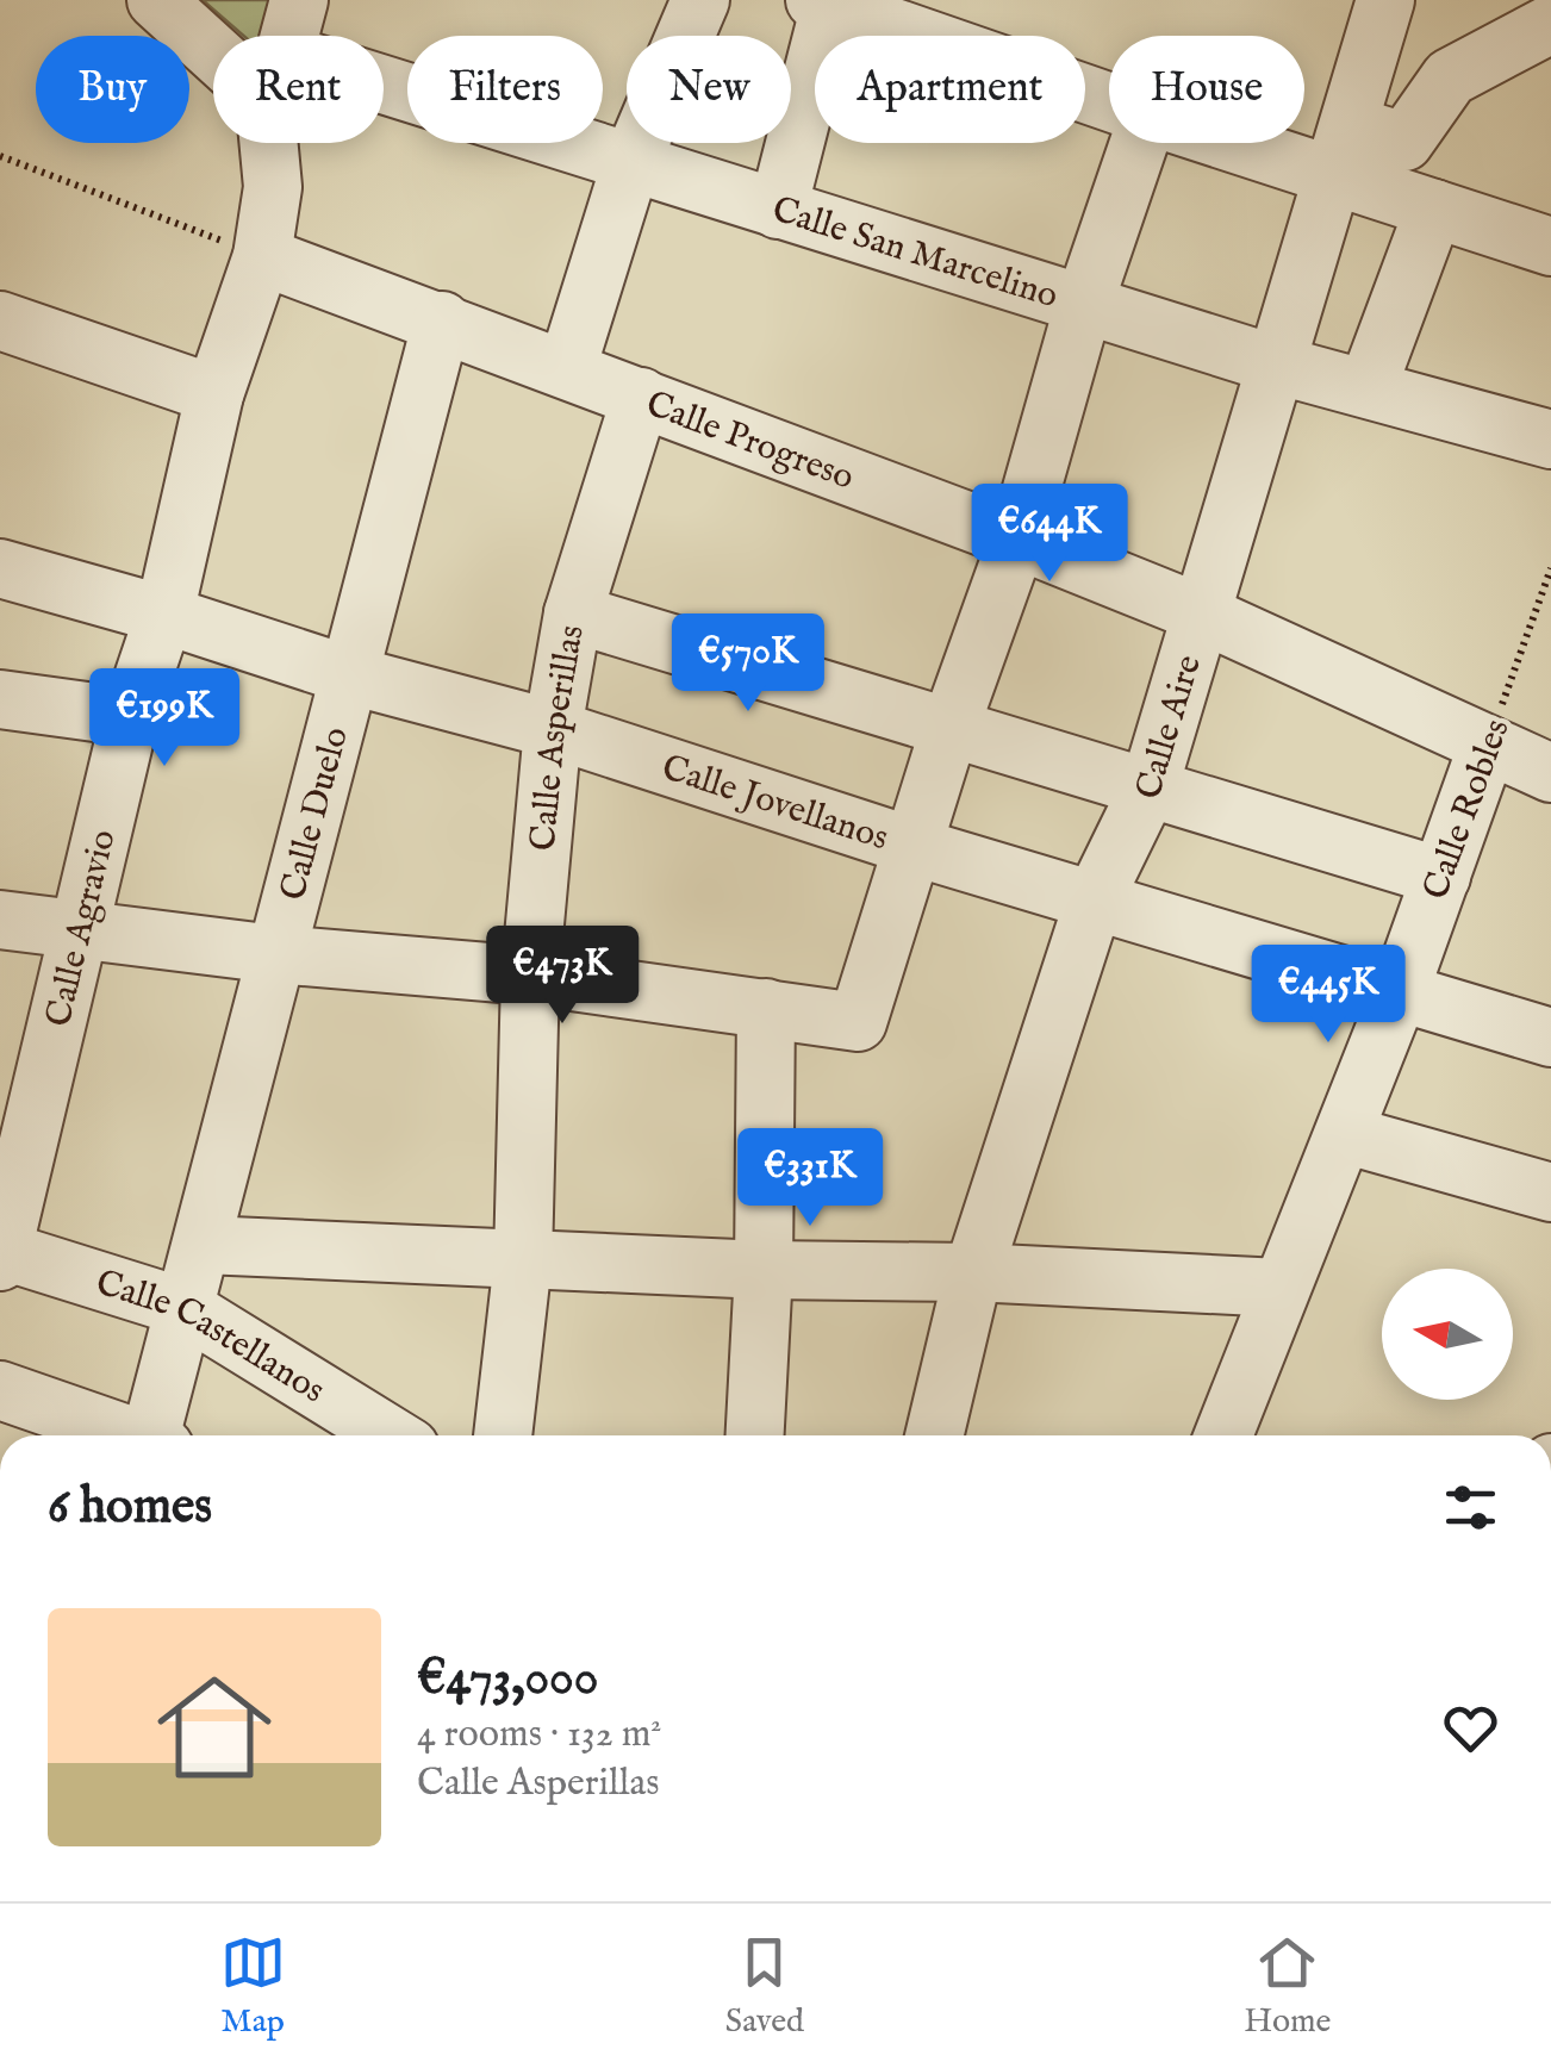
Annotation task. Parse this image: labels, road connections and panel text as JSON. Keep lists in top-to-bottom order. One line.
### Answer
{"streets":{"street":["Calle San Marcelino","Calle Progreso","Calle Aire","Calle Asperillas","Calle Jovellanos","Calle Robles","Calle Duelo","Calle Agravio","Calle Castellanos"]},"crossings":[["Calle San Marcelino","Calle Aire"],["Calle Progreso","Calle Aire"],["Calle Progreso","Calle Asperillas"],["Calle Progreso","Calle Robles"],["Calle Progreso","Calle Duelo"],["Calle Progreso","Calle Agravio"],["Calle Aire","Calle Jovellanos"],["Calle Asperillas","Calle Jovellanos"],["Calle Jovellanos","Calle Robles"],["Calle Jovellanos","Calle Duelo"],["Calle Jovellanos","Calle Agravio"],["Calle Duelo","Calle Castellanos"],["Calle Agravio","Calle Castellanos"]],"north":"left","page":{"chip":["Buy","Rent","Filters","New","Apartment","House"],"price":["€644K","€570K","€199K","€473K","€445K","€331K"],"heading":"6 homes","list":[{"name":"€473,000","note":"4 rooms · 132 m² · Calle Asperillas"}],"tabs":["Map","Saved","Home"]}}
